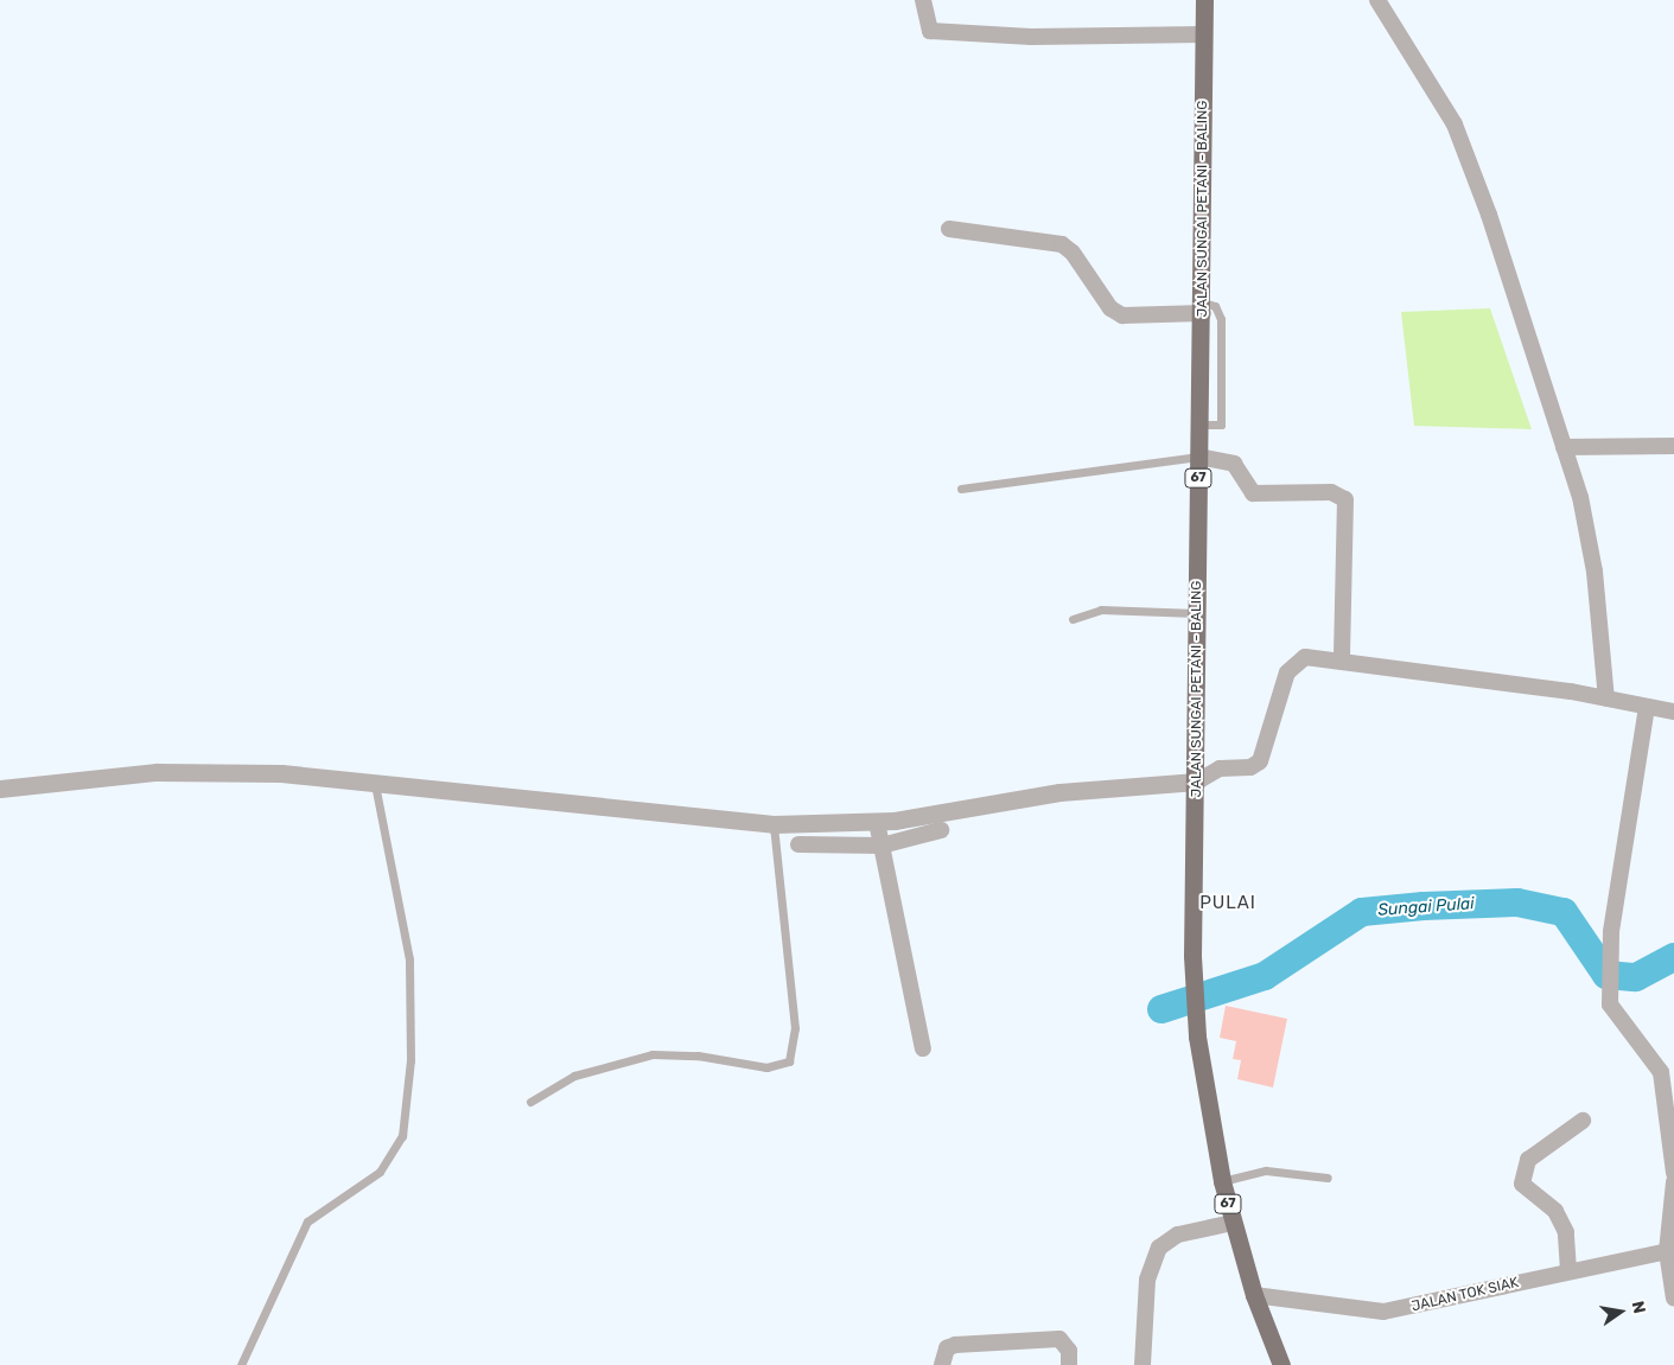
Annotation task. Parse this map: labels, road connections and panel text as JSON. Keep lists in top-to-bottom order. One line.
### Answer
{"streets":{"main road":["JALAN SUNGAI PETANI - BALING","67"],"street":["JALAN TOK SIAK"]},"crossings":[["JALAN SUNGAI PETANI - BALING","JALAN TOK SIAK"]],"districts":["PULAI"],"water":["Sungai Pulai"],"north":"right"}
